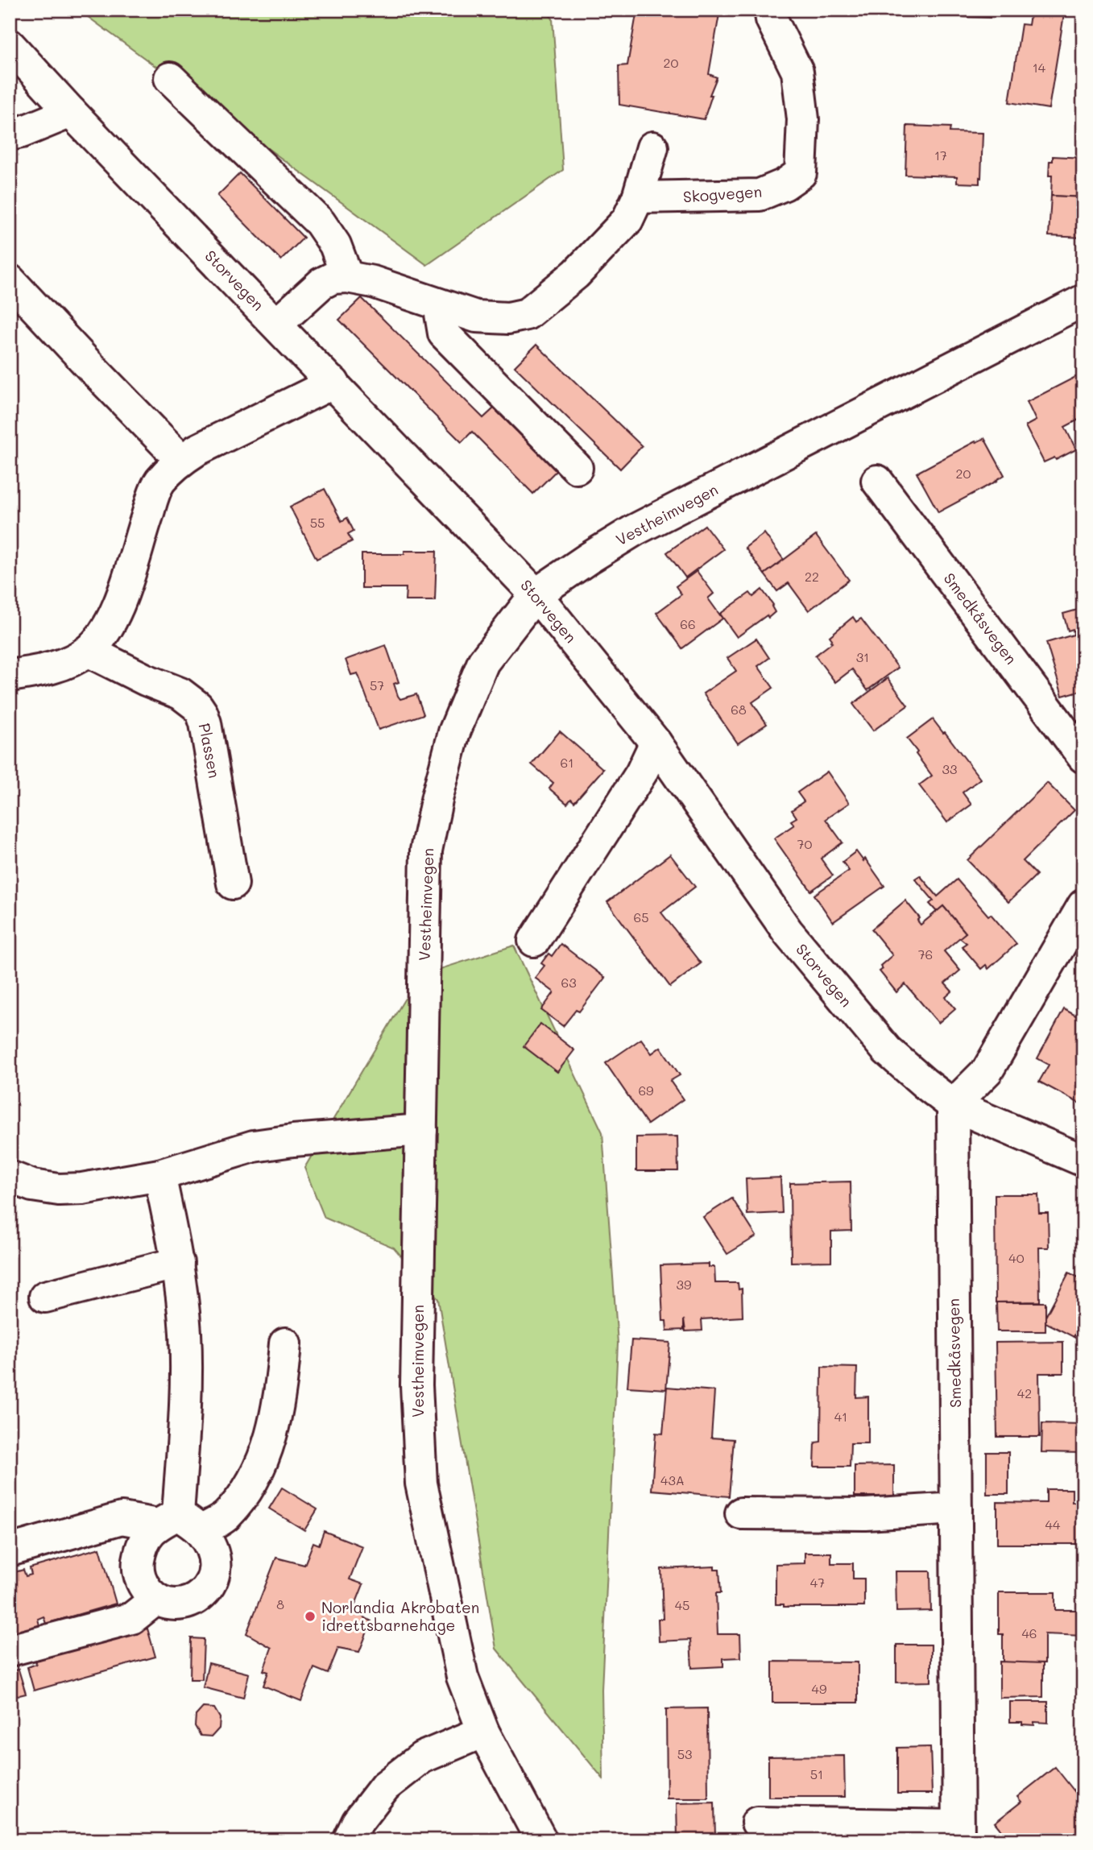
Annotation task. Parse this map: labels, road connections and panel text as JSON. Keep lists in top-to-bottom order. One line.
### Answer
{"streets":{"street":["Skogvegen","Storvegen","Vestheimvegen","Smedkåsvegen","Plassen"]},"crossings":[["Storvegen","Vestheimvegen"],["Storvegen","Smedkåsvegen"]],"places":["Norlandia Akrobaten idrettsbarnehage"],"house_numbers":["20","14","17","20","55","22","66","31","57","68","61","33","70","65","76","63","69","40","39","42","41","43A","44","47","8","45","46","49","53","51"]}
